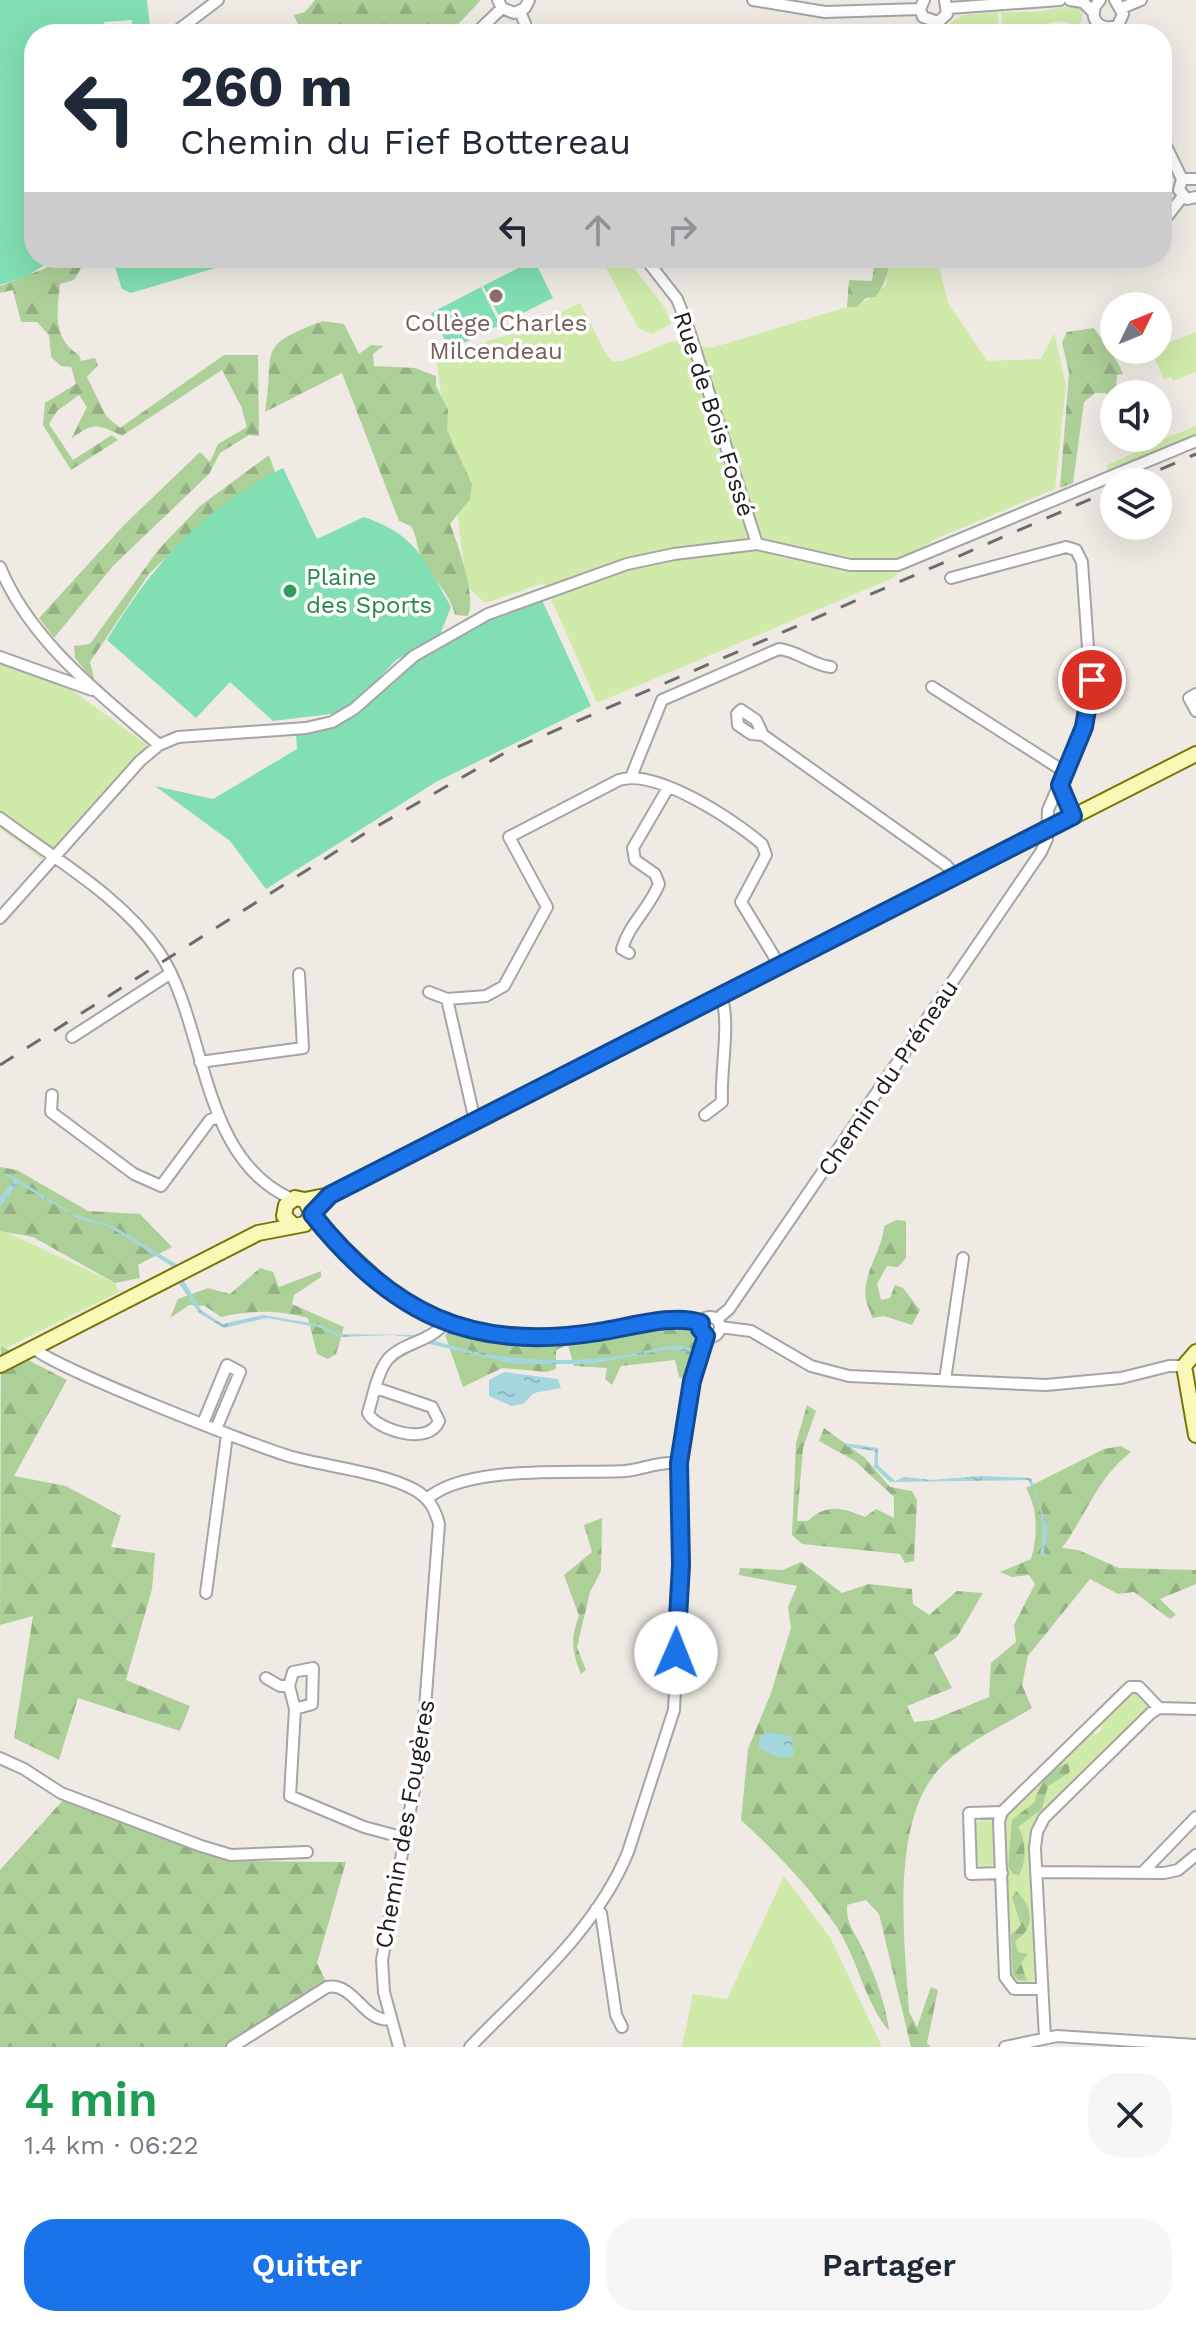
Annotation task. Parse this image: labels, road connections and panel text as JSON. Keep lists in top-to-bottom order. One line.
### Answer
{"streets":{"street":["Rue de Bois Fossé","Chemin du Préneau","Chemin des Fougères"]},"places":["Collège Charles Milcendeau","Plaine des Sports"],"north":"top right","page":{"turn":["260 m","Chemin du Fief Bottereau"],"heading":["4 min","1.4 km · 06:22"],"buttons":["Quitter","Partager"]}}
